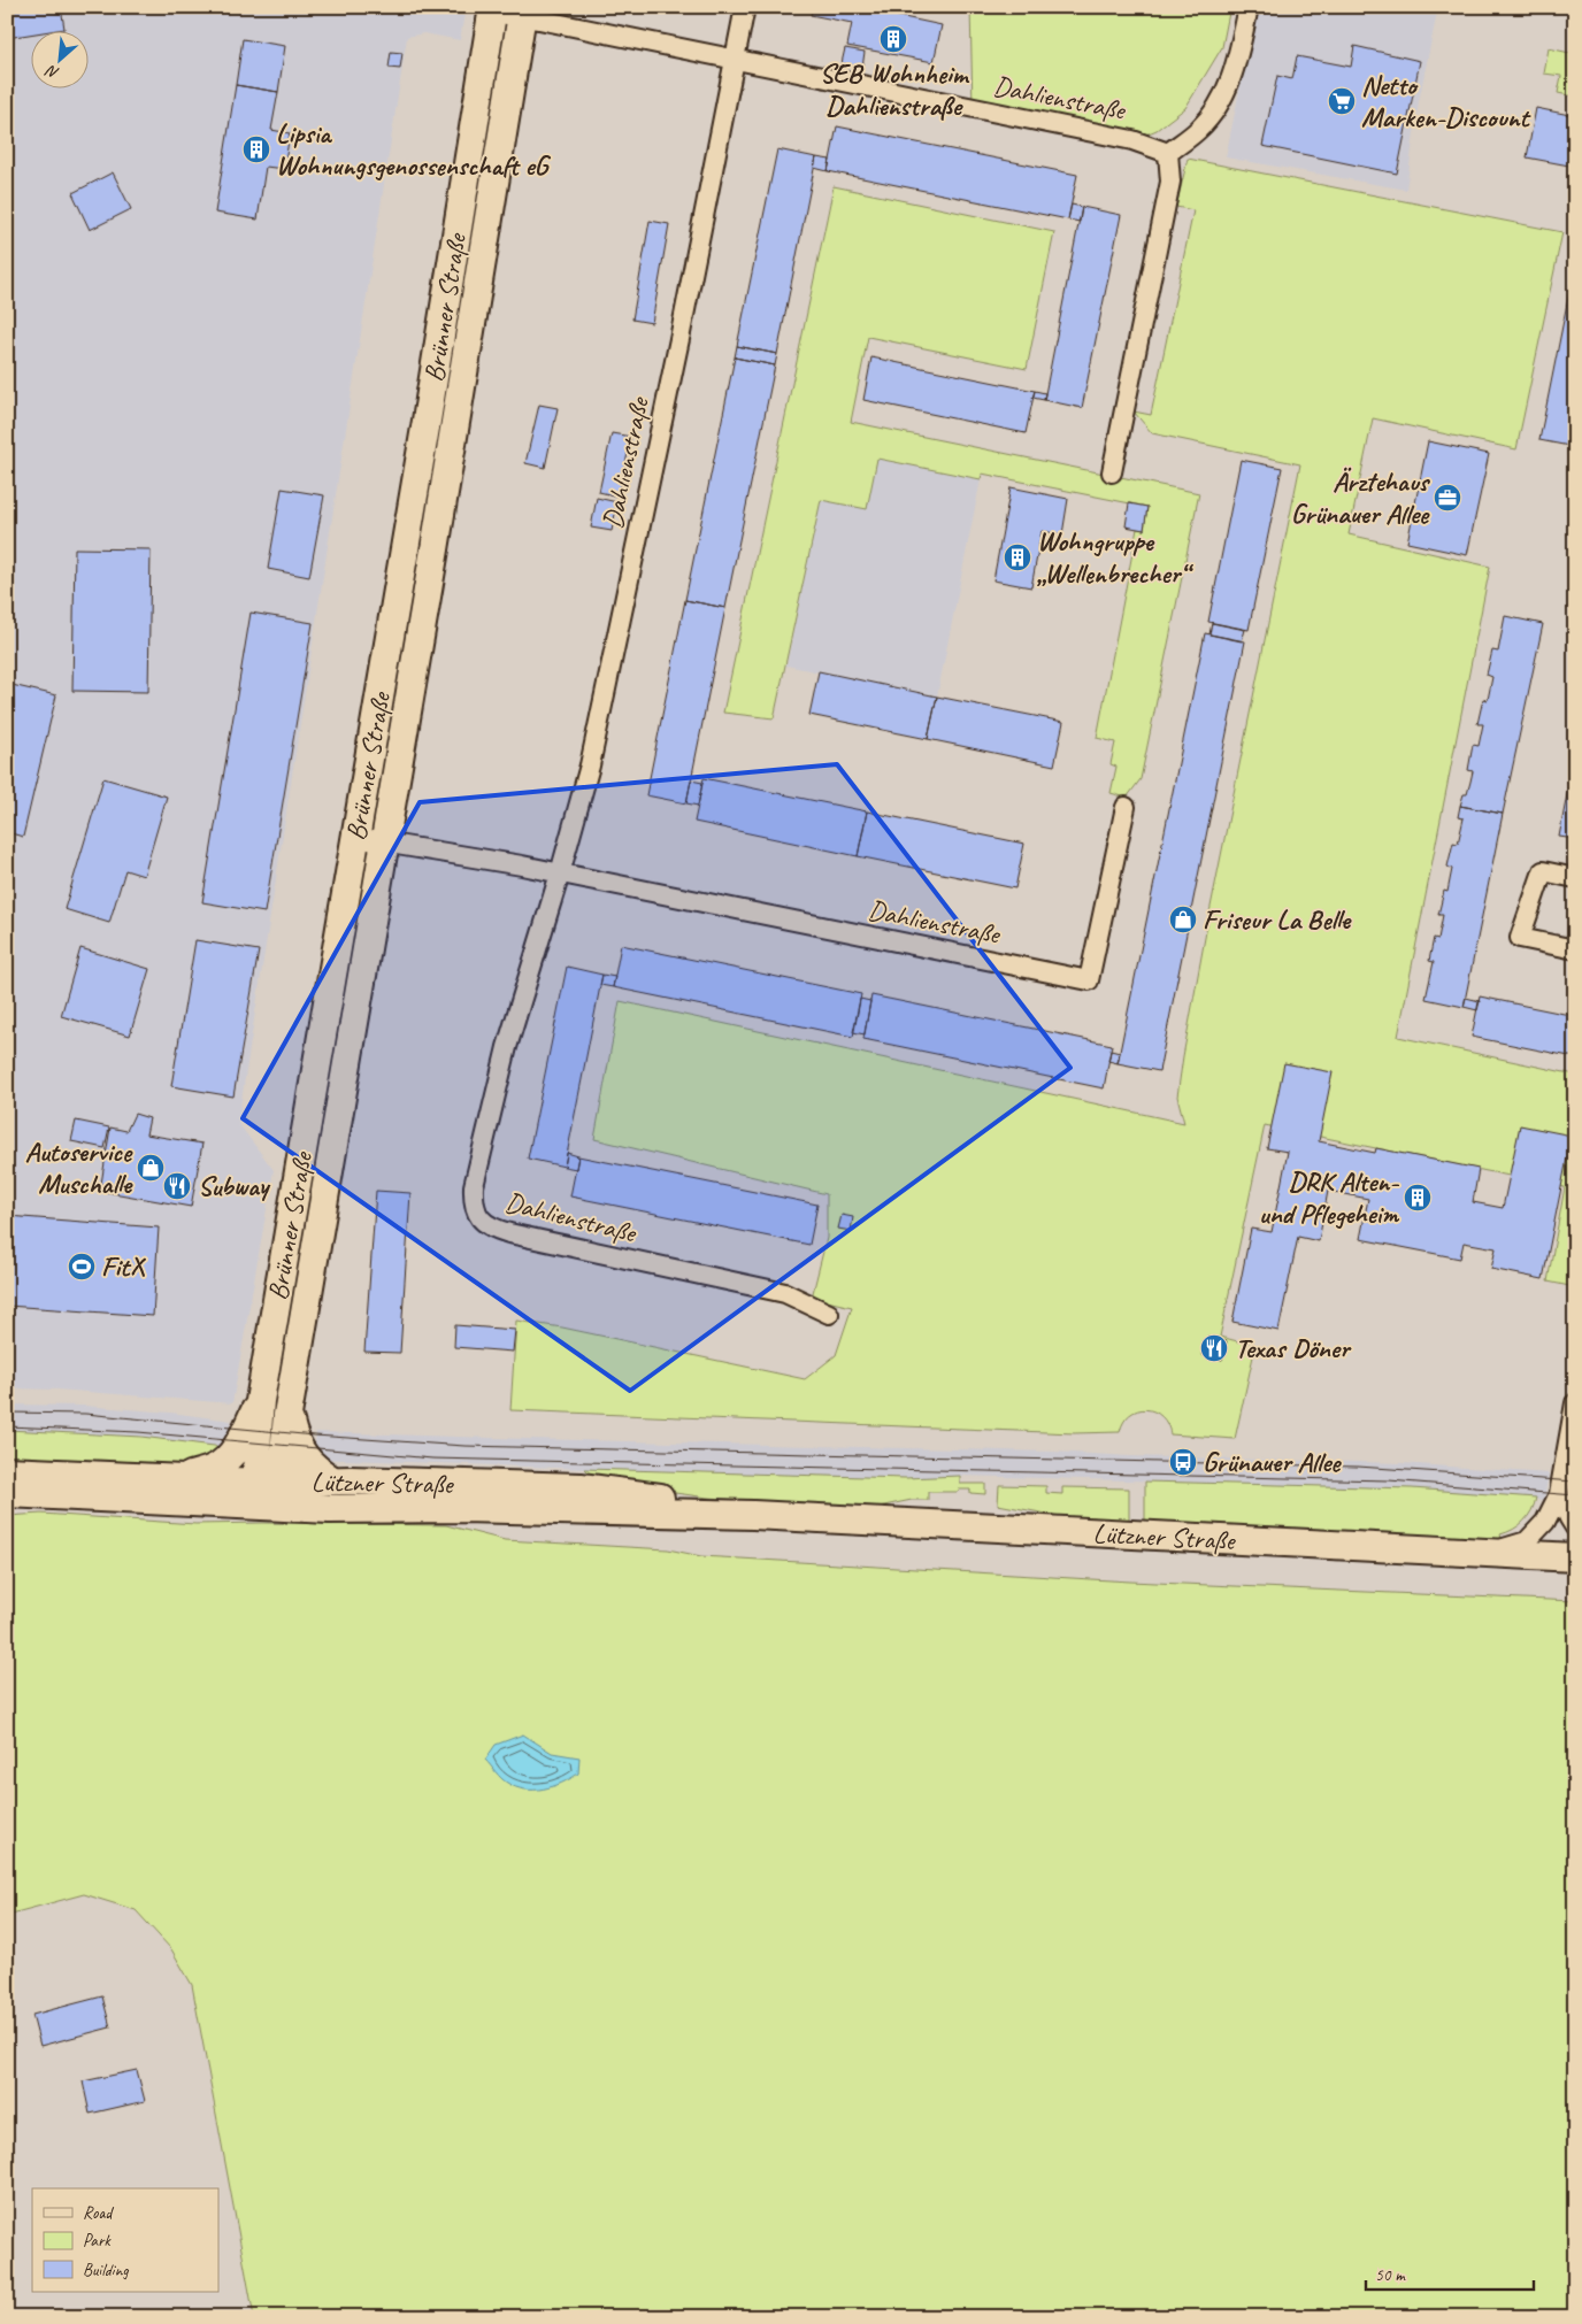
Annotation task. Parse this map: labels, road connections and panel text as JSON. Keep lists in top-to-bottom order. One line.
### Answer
{"streets":{"main road":["Brünner Straße","Lützner Straße"],"street":["Dahlienstraße"]},"crossings":[["Dahlienstraße","Brünner Straße"],["Brünner Straße","Lützner Straße"]],"places":{"building":["SEB Wohnheim Dahlienstraße","Lipsia Wohnungsgenossenschaft eG","Wohngruppe „Wellenbrecher“","DRK Alten- und Pflegeheim"],"supermarket":["Netto Marken-Discount"],"office":["Ärztehaus Grünauer Allee"],"shop":["Friseur La Belle","Autoservice Muschalle"],"restaurant":["Subway","Texas Döner"],"sports":["FitX"],"bus stop":["Grünauer Allee"]},"legend":["Road","Park","Building"],"scale_bar":"50 m","north":"bottom left"}
